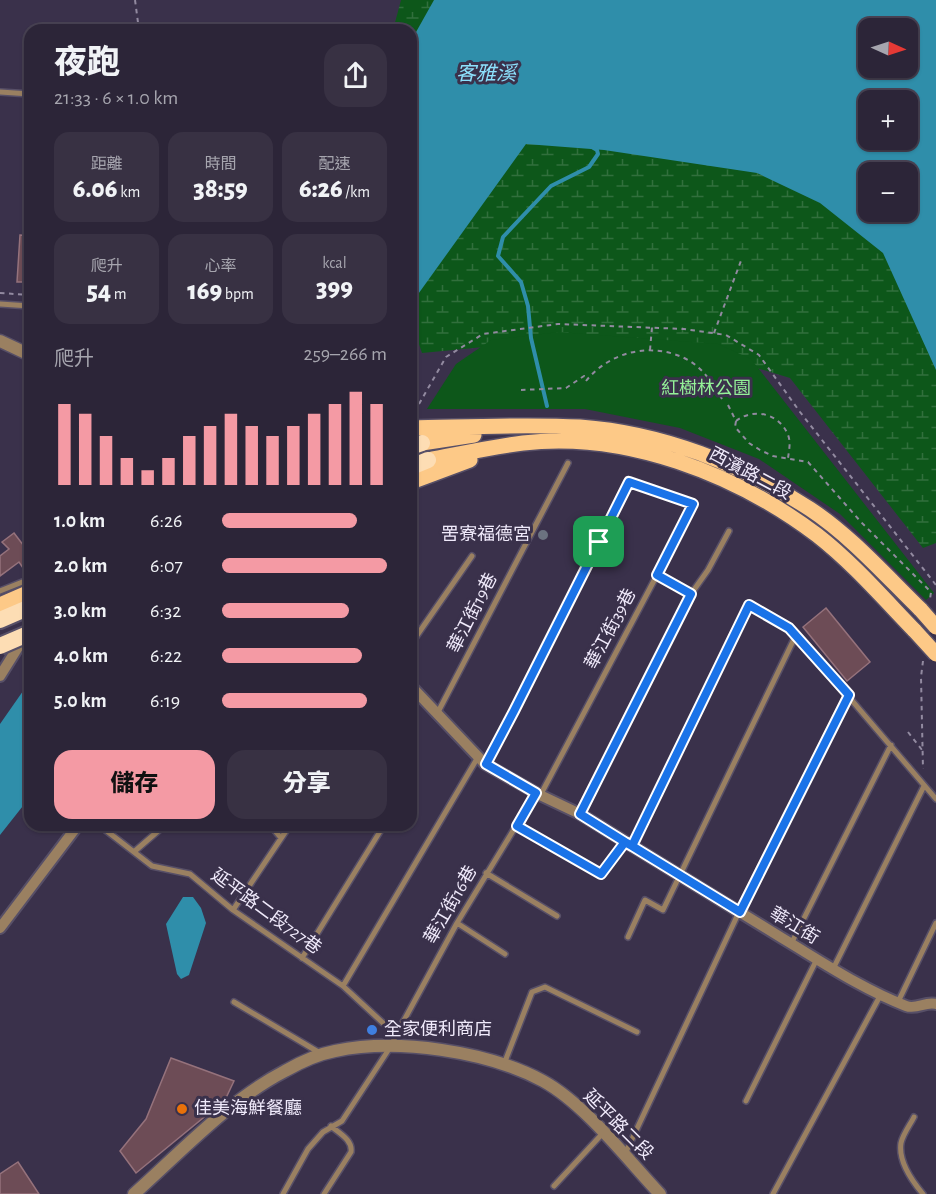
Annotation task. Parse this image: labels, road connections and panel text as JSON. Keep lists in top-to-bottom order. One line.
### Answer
{"streets":{"main road":["西濱路二段"],"street":["華江街","延平路二段"],"lane":["華江街19巷","華江街39巷","華江街16巷","延平路二段727巷"]},"crossings":[["華江街19巷","華江街"],["華江街39巷","華江街16巷"],["華江街39巷","華江街"],["華江街16巷","延平路二段727巷"],["華江街16巷","華江街"],["華江街16巷","延平路二段"],["延平路二段727巷","延平路二段"]],"water":["客雅溪"],"parks":["紅樹林公園"],"places":["罟寮福德宮","全家便利商店","佳美海鮮餐廳"],"north":"right","page":{"map_buttons":["+","−"],"heading":["夜跑","21:33 · 6 × 1.0 km"],"stats":[["距離","6.06 km"],["時間","38:59"],["配速","6:26 /km"],["爬升","54 m"],["心率","169 bpm"],["kcal","399"]],"chart":["爬升","259–266 m"],"list":[{"name":"1.0 km","note":"6:26"},{"name":"2.0 km","note":"6:07"},{"name":"3.0 km","note":"6:32"},{"name":"4.0 km","note":"6:22"},{"name":"5.0 km","note":"6:19"}],"buttons":["儲存","分享"]}}
